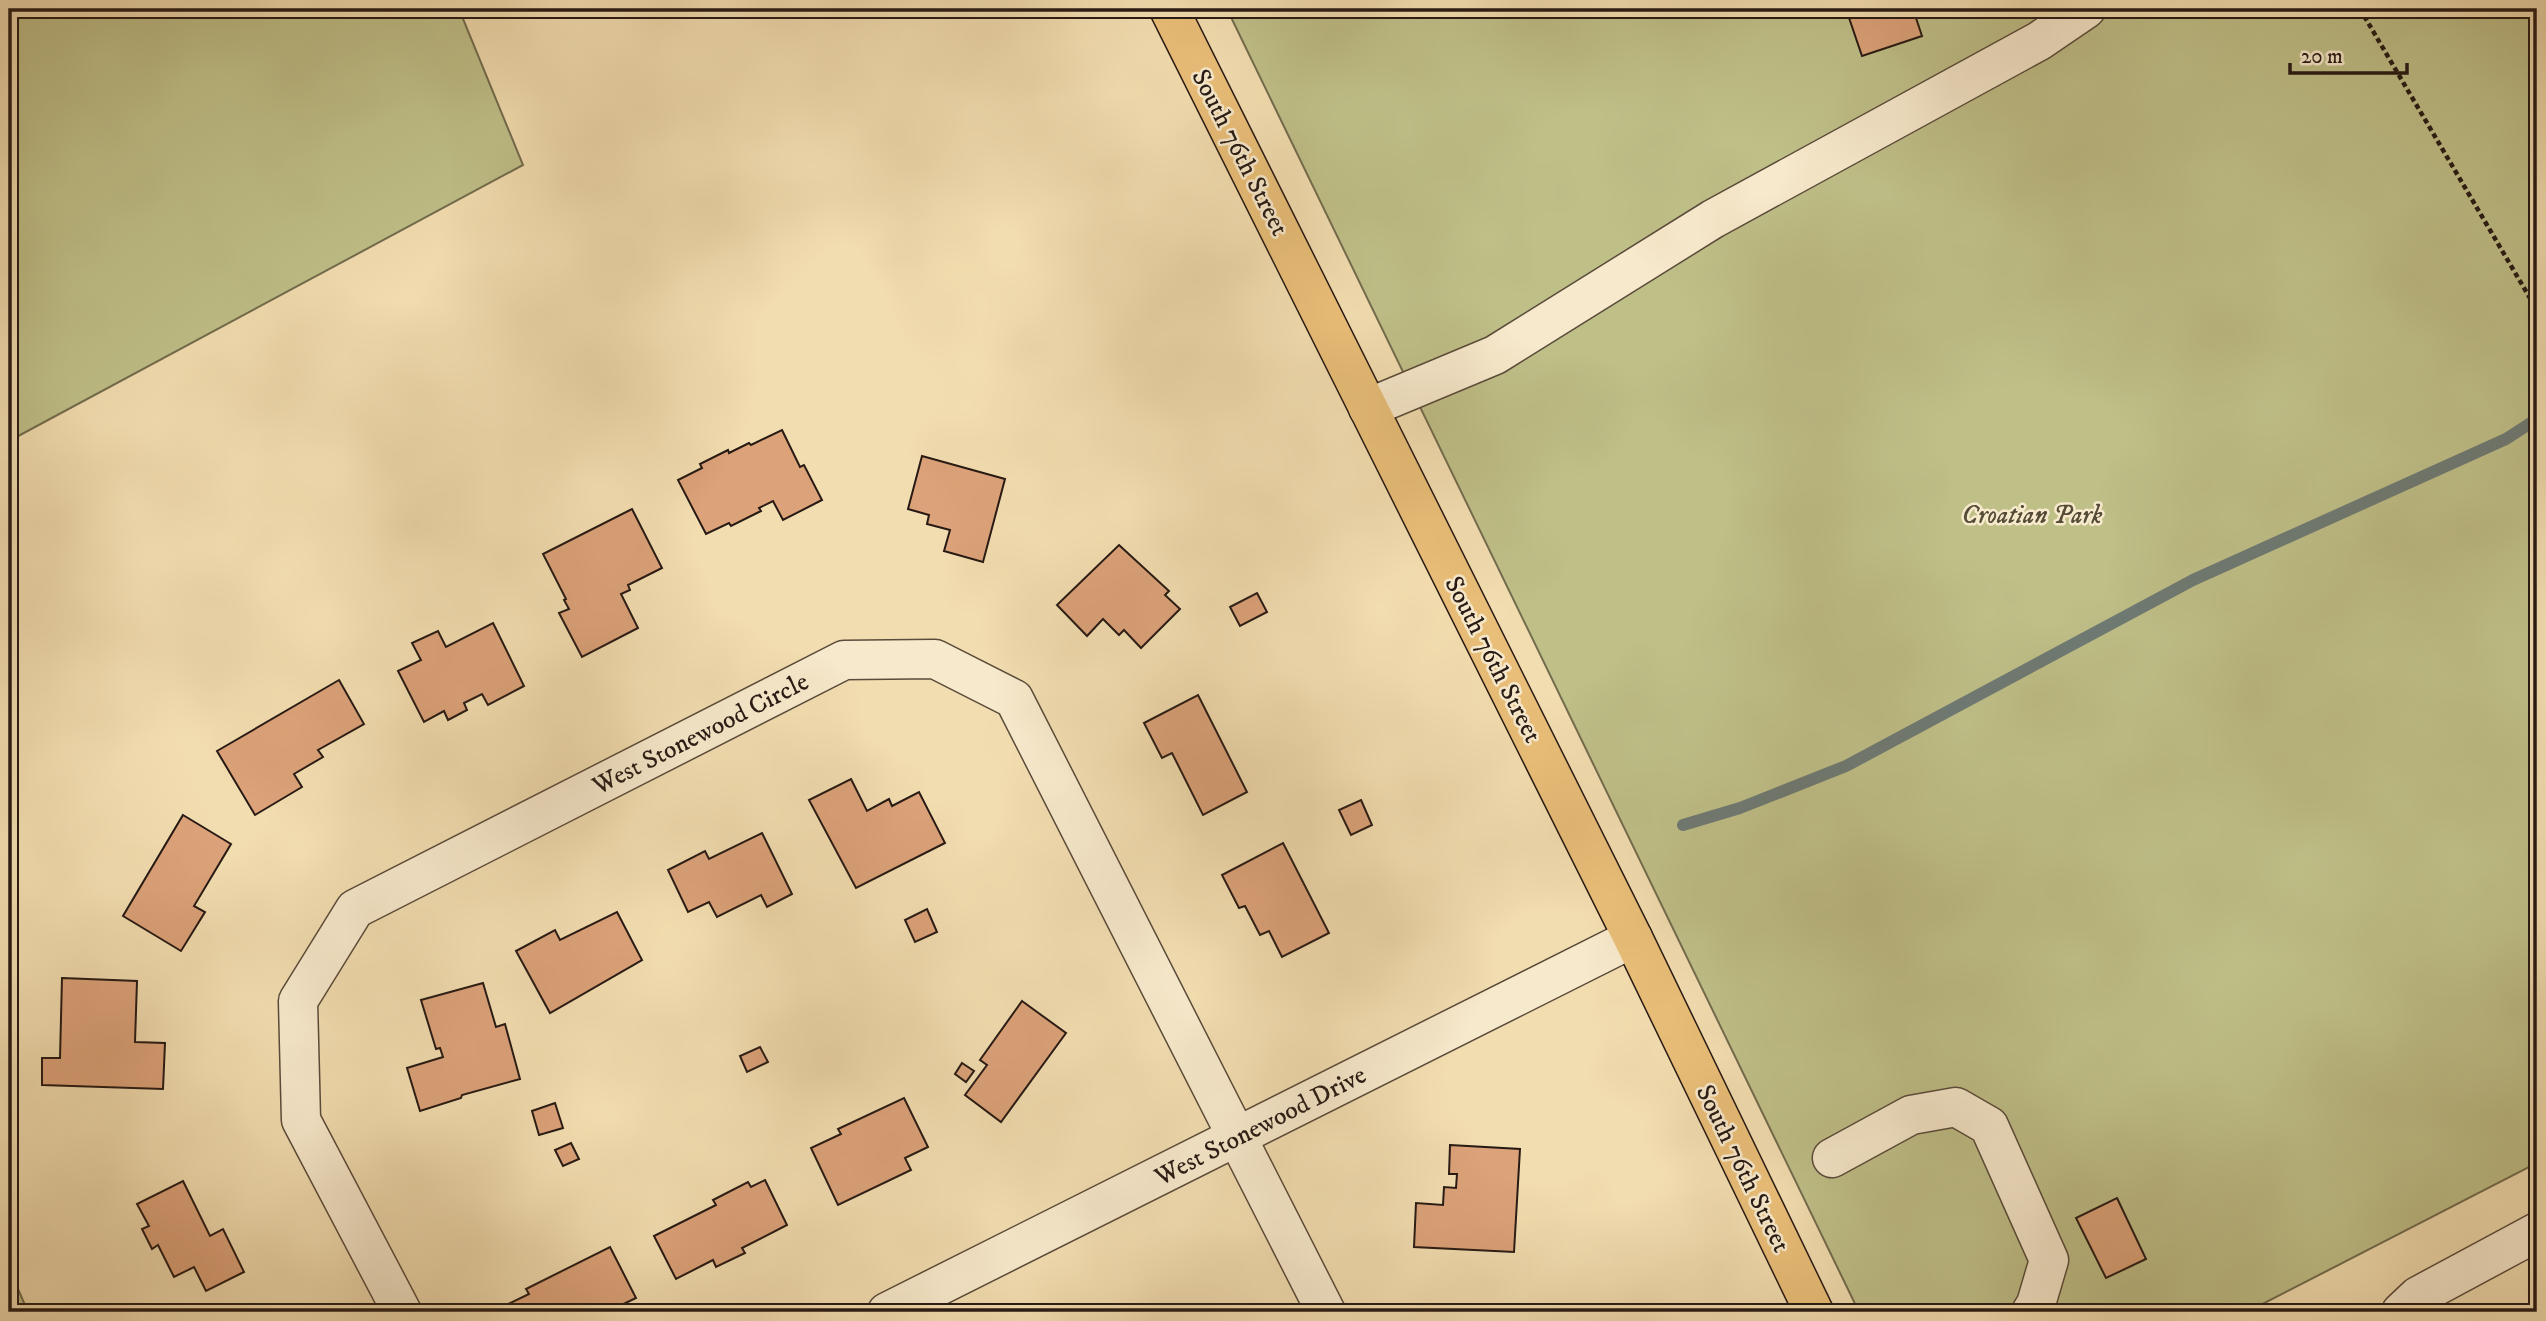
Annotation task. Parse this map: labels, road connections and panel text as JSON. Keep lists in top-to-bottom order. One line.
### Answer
{"streets":{"main road":["South 76th Street"],"street":["West Stonewood Circle","West Stonewood Drive"]},"crossings":[["South 76th Street","West Stonewood Drive"],["West Stonewood Circle","West Stonewood Drive"]],"parks":["Croatian Park"],"scale_bar":"20 m"}
